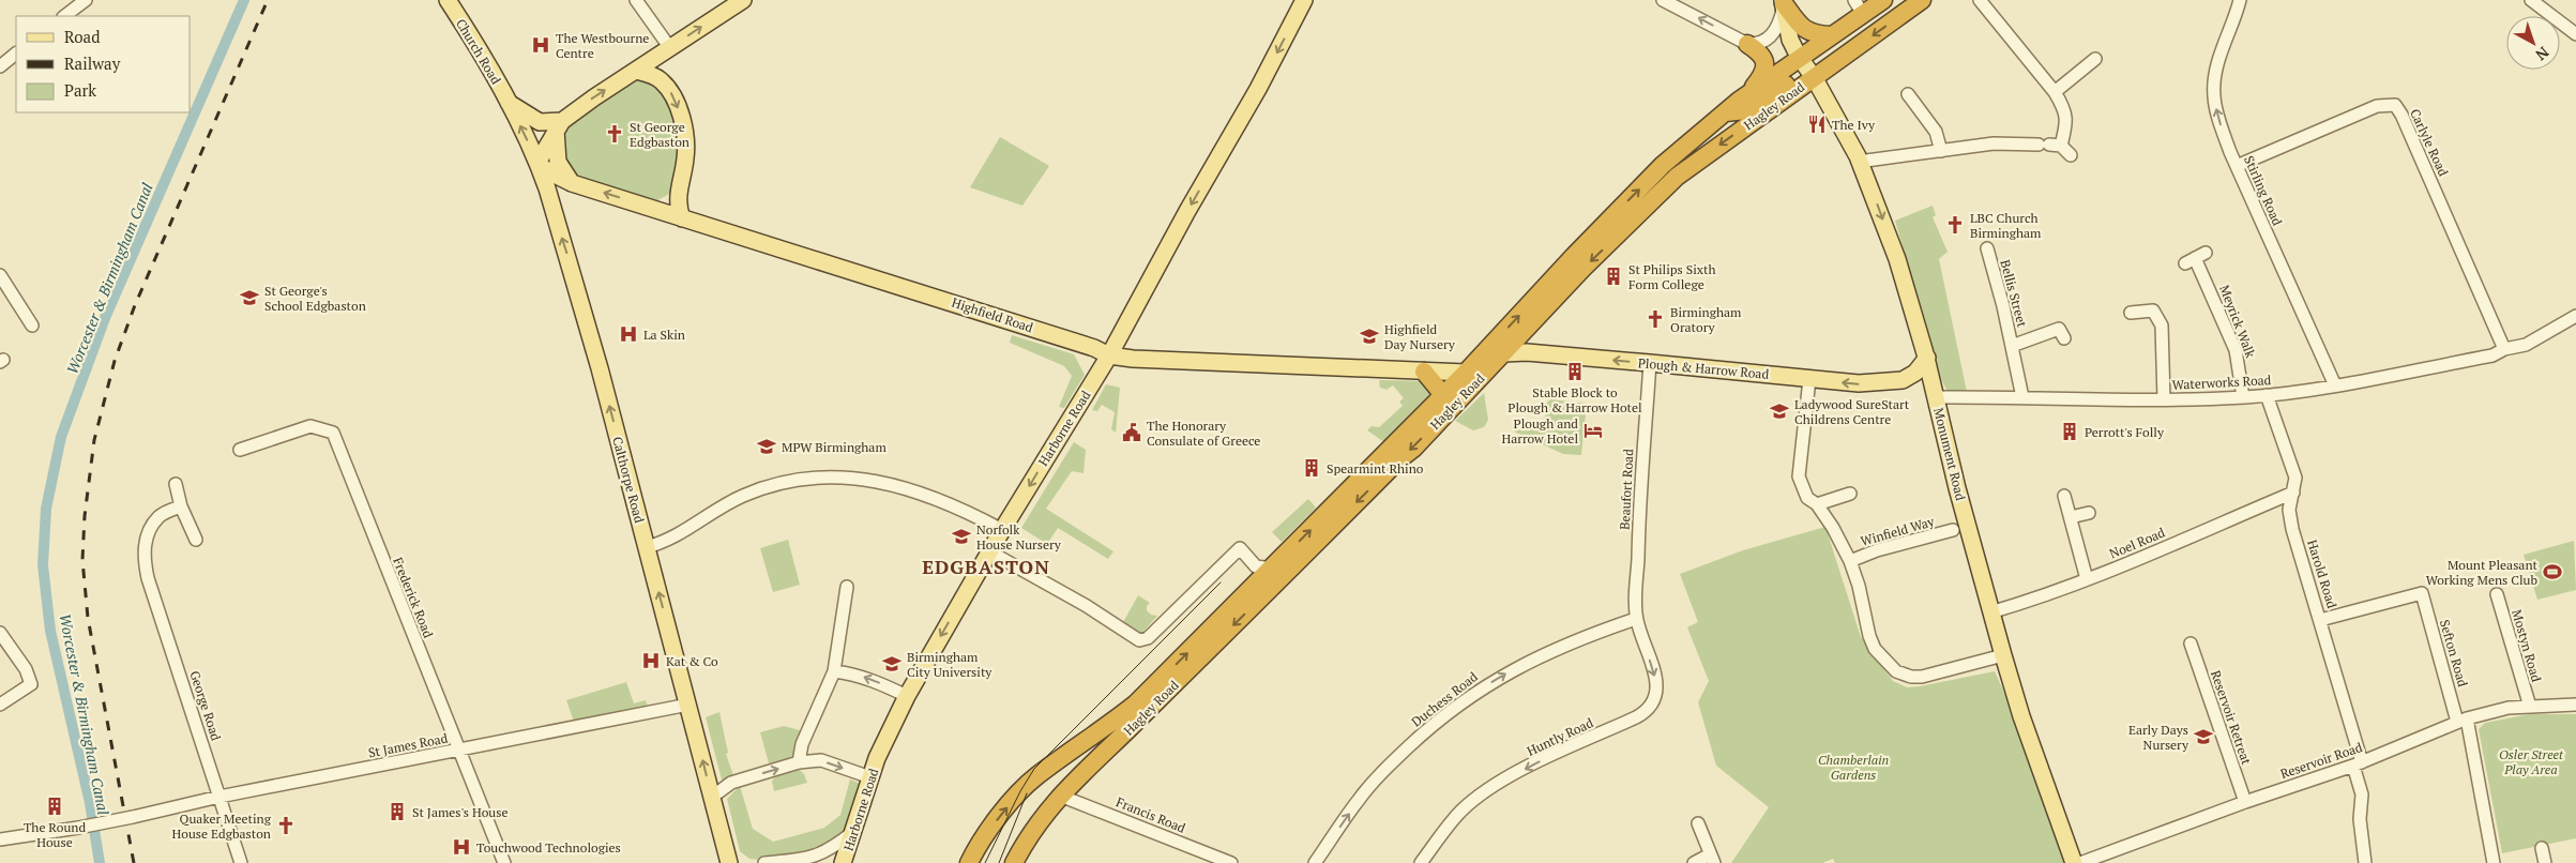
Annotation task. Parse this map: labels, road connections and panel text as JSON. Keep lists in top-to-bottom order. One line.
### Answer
{"streets":{"highway":["Hagley Road"],"main road":["Church Road","Highfield Road","Plough & Harrow Road","Harborne Road","Monument Road","Calthorpe Road"],"street":["Carlyle Road","Stirling Road","Bellis Street","Meyrick Walk","Waterworks Road","Beaufort Road","Winfield Way","Noel Road","Harold Road","Frederick Road","Mostyn Road","Sefton Road","Duchess Road","George Road","Reservoir Retreat","Huntly Road","St James Road","Reservoir Road","Francis Road"]},"crossings":[["Church Road","Calthorpe Road"],["Hagley Road","Highfield Road"],["Hagley Road","Plough & Harrow Road"],["Hagley Road","Monument Road"],["Hagley Road","Francis Road"],["Carlyle Road","Stirling Road"],["Carlyle Road","Waterworks Road"],["Stirling Road","Waterworks Road"],["Bellis Street","Waterworks Road"],["Highfield Road","Harborne Road"],["Highfield Road","Calthorpe Road"],["Meyrick Walk","Waterworks Road"],["Plough & Harrow Road","Waterworks Road"],["Plough & Harrow Road","Monument Road"],["Plough & Harrow Road","Beaufort Road"],["Waterworks Road","Monument Road"],["Waterworks Road","Harold Road"],["Monument Road","Noel Road"],["Calthorpe Road","St James Road"],["Beaufort Road","Duchess Road"],["Beaufort Road","Huntly Road"],["Noel Road","Harold Road"],["Harold Road","Sefton Road"],["Harold Road","Reservoir Road"],["Frederick Road","St James Road"],["Mostyn Road","Reservoir Road"],["Sefton Road","Reservoir Road"],["Duchess Road","Huntly Road"],["George Road","St James Road"],["Reservoir Retreat","Reservoir Road"]],"one_way":["Stirling Road","Plough & Harrow Road","Harborne Road","Calthorpe Road","Duchess Road","Huntly Road"],"districts":["EDGBASTON"],"water":["Worcester & Birmingham Canal"],"parks":["Osler Street Play Area","Chamberlain Gardens"],"places":{"hospital":["The Westbourne Centre","La Skin","Kat & Co","Touchwood Technologies"],"restaurant":["The Ivy"],"church":["St George Edgbaston","LBC Church Birmingham","Birmingham Oratory","Quaker Meeting House Edgbaston"],"building":["St Philips Sixth Form College","Stable Block to Plough & Harrow Hotel","Perrott's Folly","Spearmint Rhino","The Round House","St James's House"],"school or university":["St George's School Edgbaston","Highfield Day Nursery","Ladywood SureStart Childrens Centre","MPW Birmingham","Norfolk House Nursery","Birmingham City University","Early Days Nursery"],"hotel":["Plough and Harrow Hotel"],"public building":["The Honorary Consulate of Greece"],"sports":["Mount Pleasant Working Mens Club"]},"legend":["Road","Railway","Park"],"north":"bottom right"}
